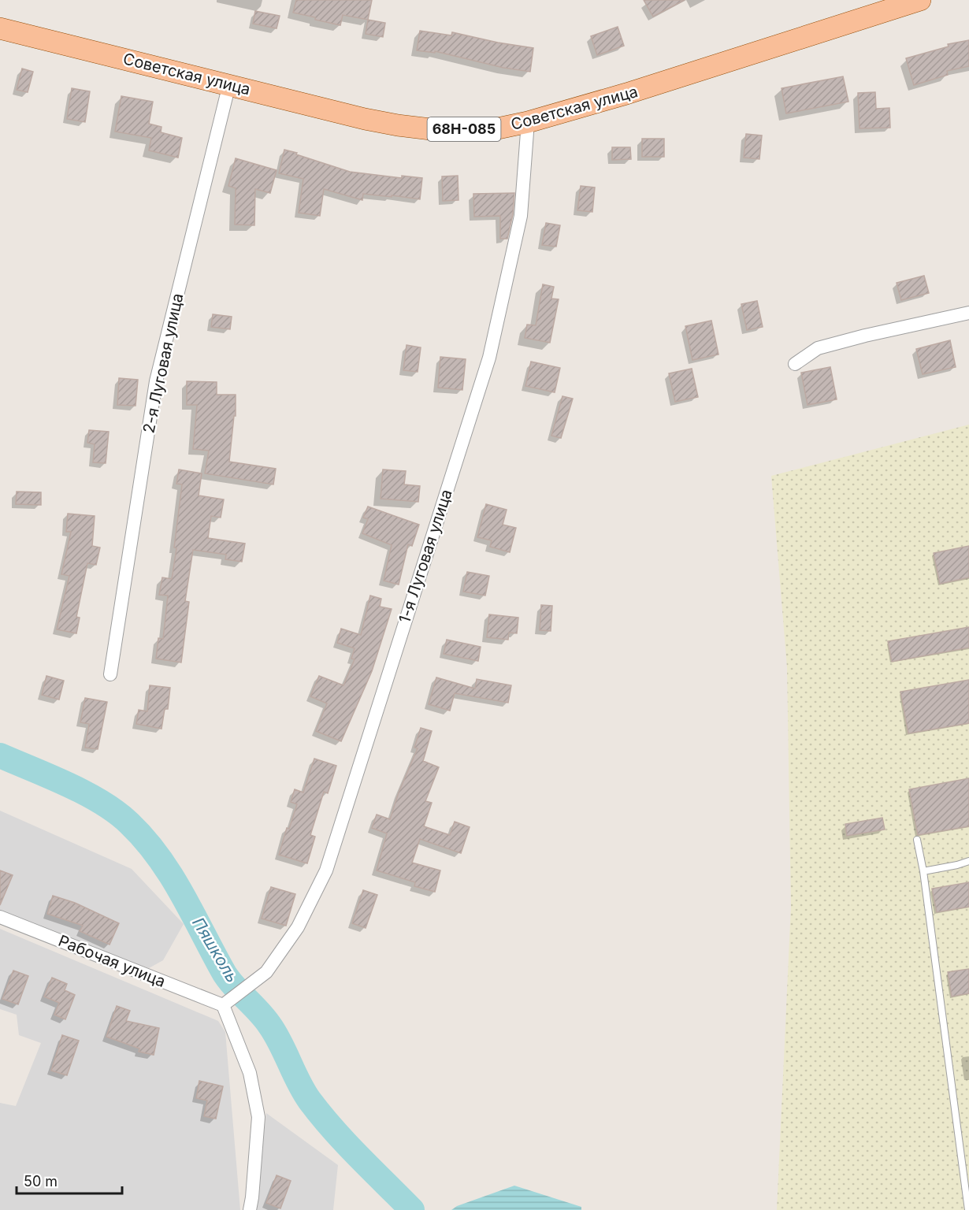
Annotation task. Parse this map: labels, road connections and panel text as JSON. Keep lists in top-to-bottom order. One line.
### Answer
{"streets":{"main road":["Советская улица","68Н-085"],"street":["2-я Луговая улица","1-я Луговая улица","Рабочая улица"]},"crossings":[["Советская улица","2-я Луговая улица"],["Советская улица","1-я Луговая улица"],["1-я Луговая улица","Рабочая улица"]],"water":["Пяшколь"],"scale_bar":"50 m"}
